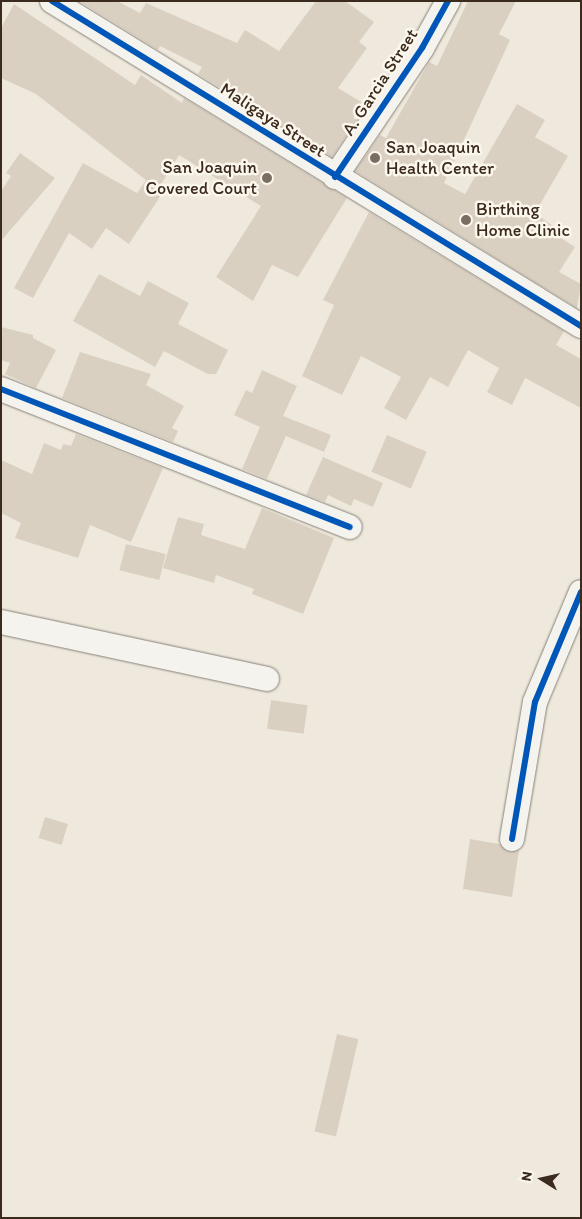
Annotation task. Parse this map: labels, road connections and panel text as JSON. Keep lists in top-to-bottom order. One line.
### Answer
{"streets":{"street":["A. Garcia Street","Maligaya Street"]},"crossings":[["A. Garcia Street","Maligaya Street"]],"places":["San Joaquin Health Center","San Joaquin Covered Court","Birthing Home Clinic"],"north":"left"}
